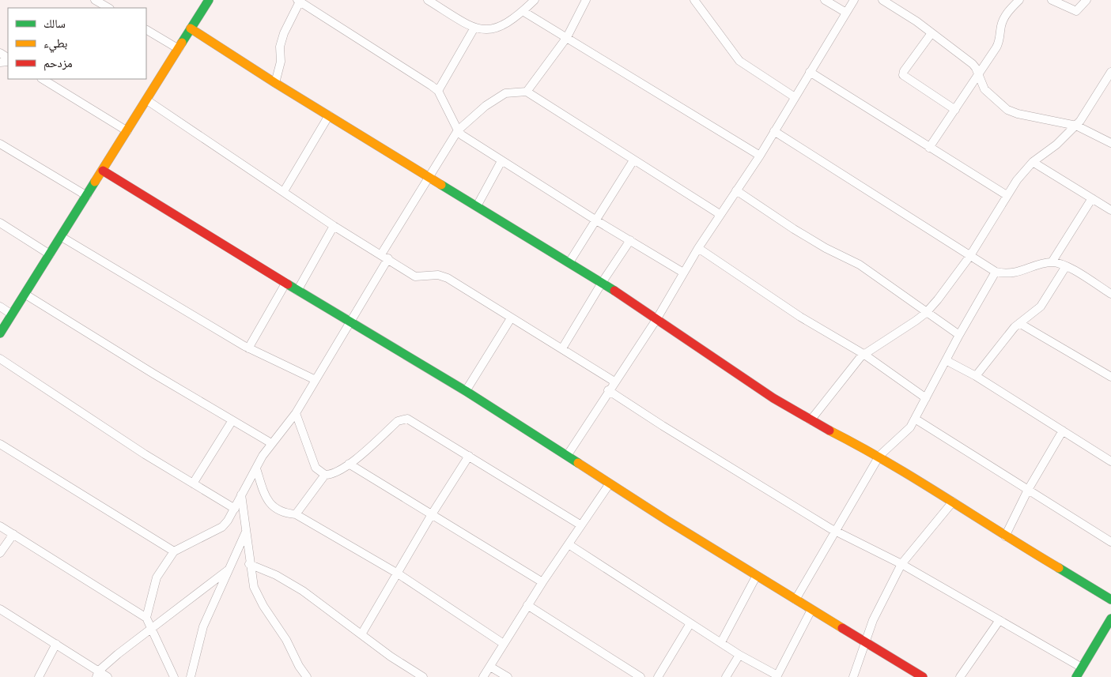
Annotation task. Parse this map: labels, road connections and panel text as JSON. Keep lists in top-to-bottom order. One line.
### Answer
{"legend":["سالك","بطيء","مزدحم"]}
